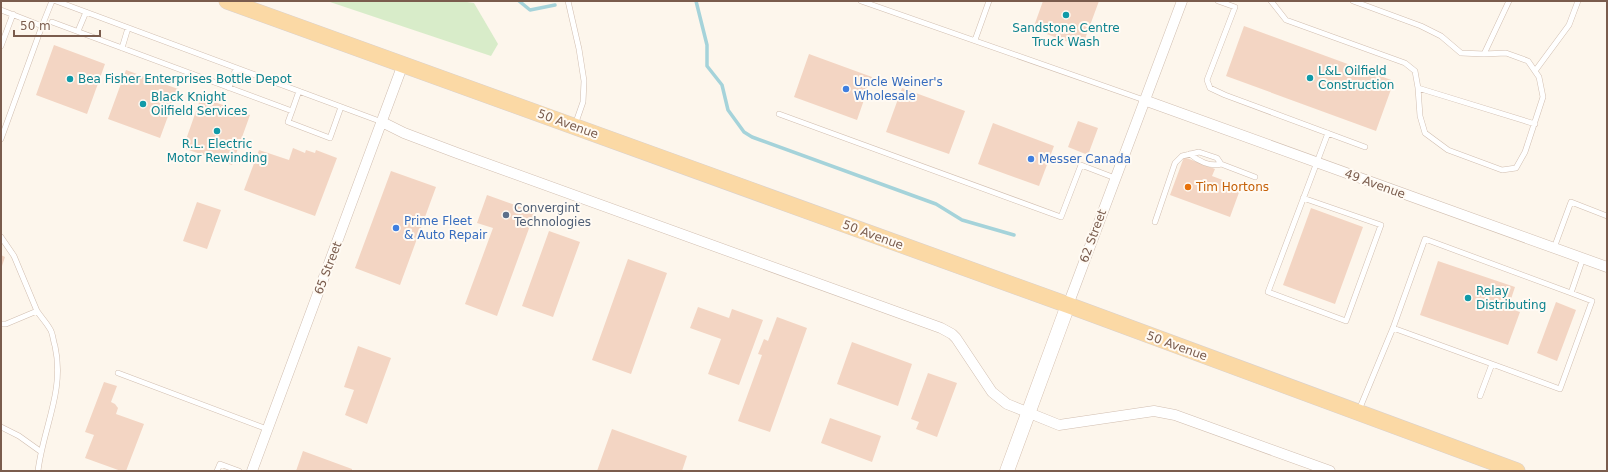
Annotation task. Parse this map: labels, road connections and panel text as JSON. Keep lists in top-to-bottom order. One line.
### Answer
{"streets":{"main road":["50 Avenue","62 Street"],"street":["49 Avenue","65 Street"]},"crossings":[["50 Avenue","62 Street"],["50 Avenue","65 Street"],["49 Avenue","62 Street"]],"places":["Sandstone Centre Truck Wash","L&L Oilfield Construction","Bea Fisher Enterprises Bottle Depot","Uncle Weiner's Wholesale","Black Knight Oilfield Services","R.L. Electric Motor Rewinding","Messer Canada","Tim Hortons","Convergint Technologies","Prime Fleet & Auto Repair","Relay Distributing"],"scale_bar":"50 m"}
